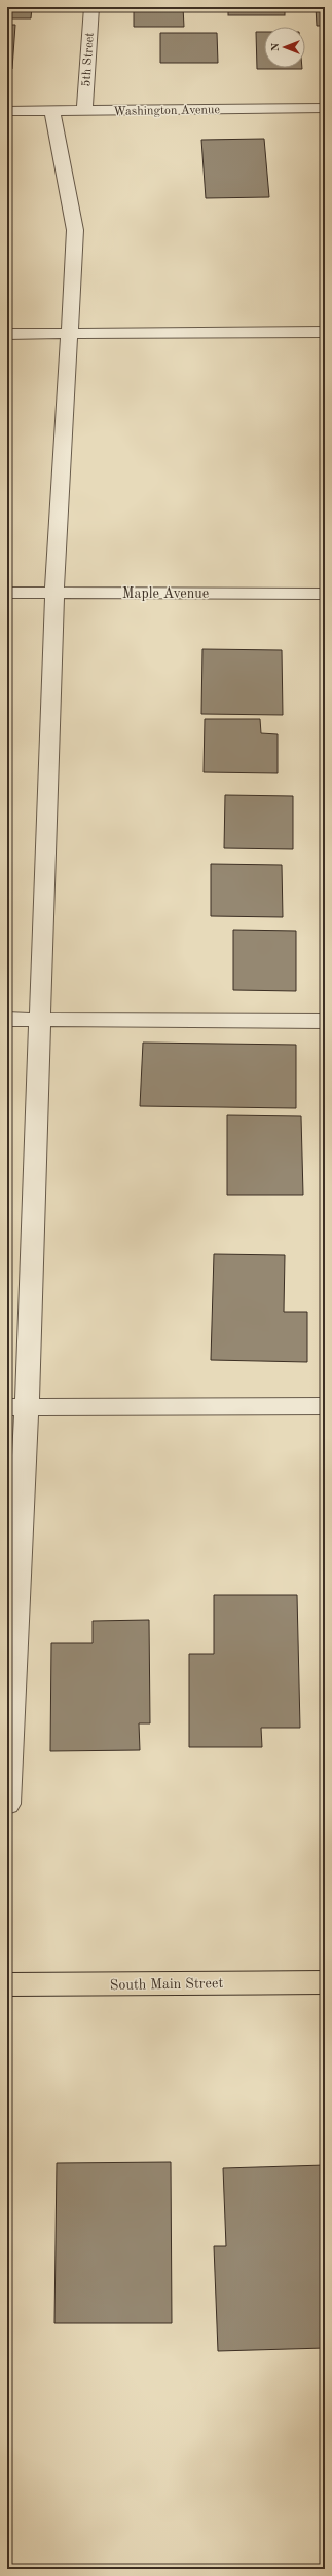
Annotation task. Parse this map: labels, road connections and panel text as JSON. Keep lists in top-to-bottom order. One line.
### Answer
{"streets":{"main road":["South Main Street"],"street":["5th Street","Washington Avenue","Maple Avenue"]},"crossings":[["5th Street","Washington Avenue"]],"north":"left"}
